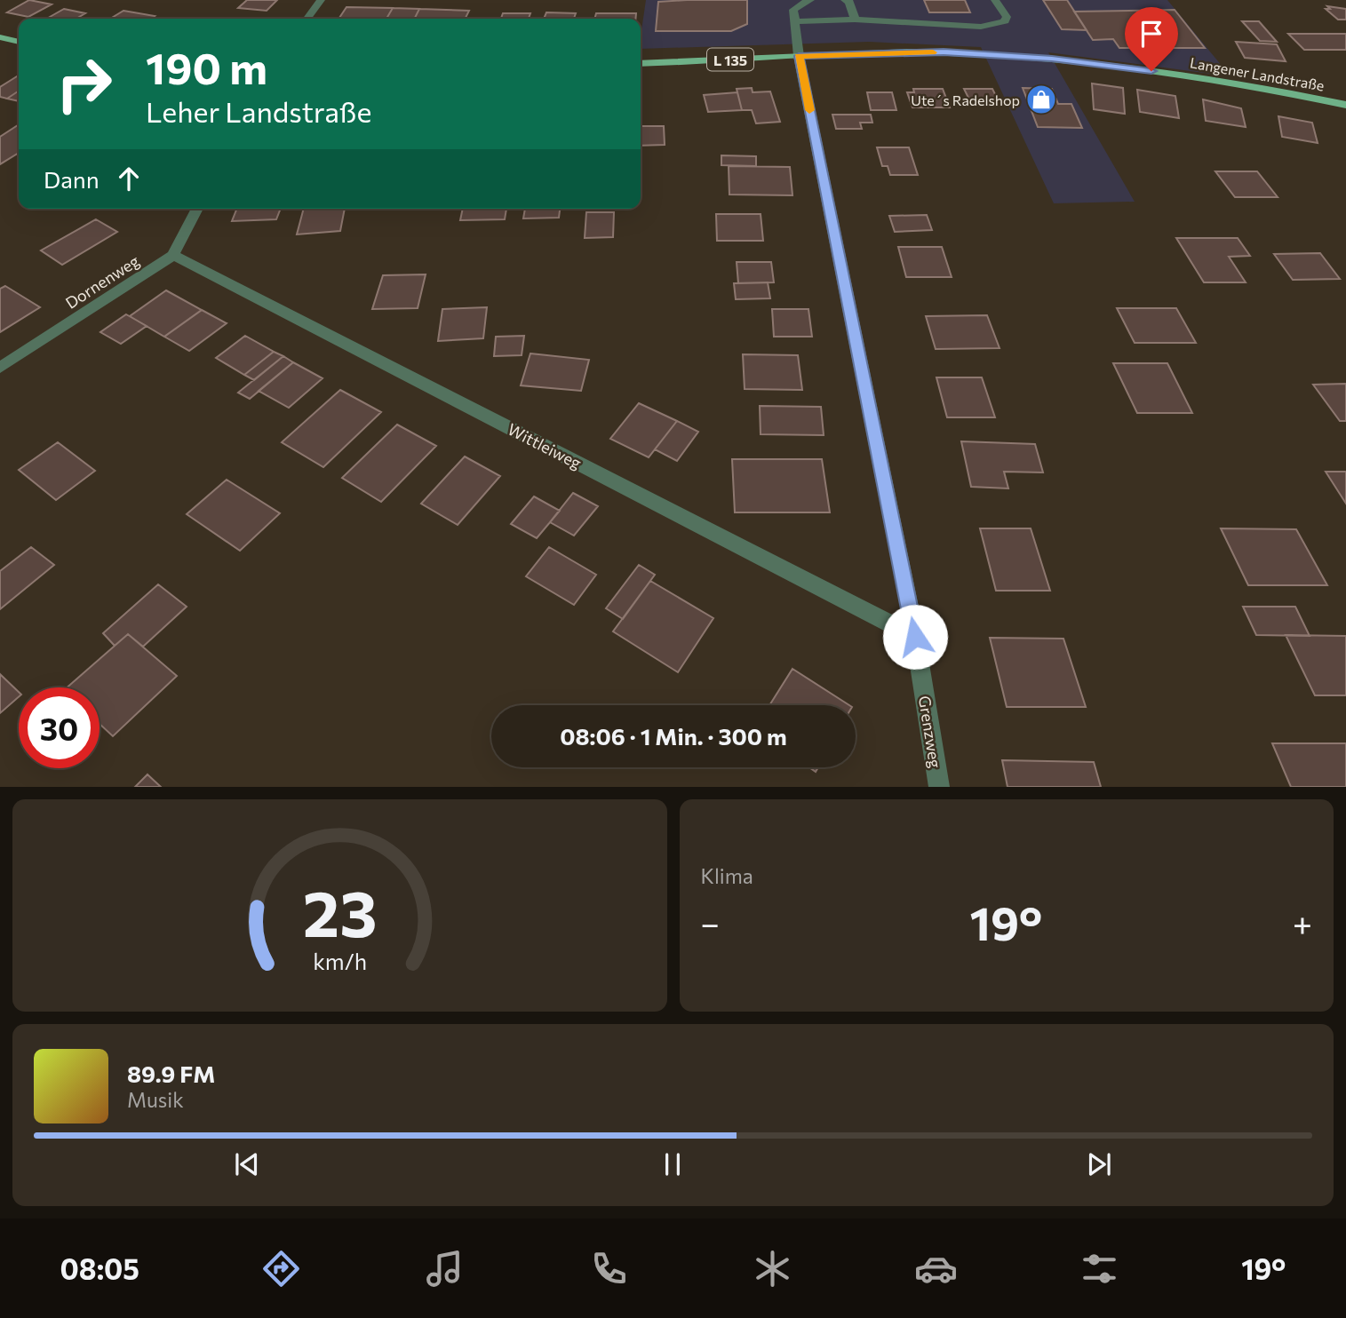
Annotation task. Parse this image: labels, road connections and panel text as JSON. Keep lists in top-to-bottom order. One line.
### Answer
{"streets":{"main road":["L 135","Langener Landstraße"],"street":["Dornenweg","Wittleiweg","Grenzweg"]},"crossings":[["L 135","Langener Landstraße"],["L 135","Grenzweg"],["Langener Landstraße","Grenzweg"],["Dornenweg","Wittleiweg"],["Wittleiweg","Grenzweg"]],"places":{"shop":["Ute´s Radelshop"]},"page":{"turn":["190 m","Leher Landstraße"],"then":"Dann","limit":"30","trip":"08:06 · 1 Min. · 300 m","tile":"Klima","heat":["−","19°","+"],"song":["89.9 FM","Musik"],"tabs":["08:05","19°"],"gauge":["23","km/h"]}}
